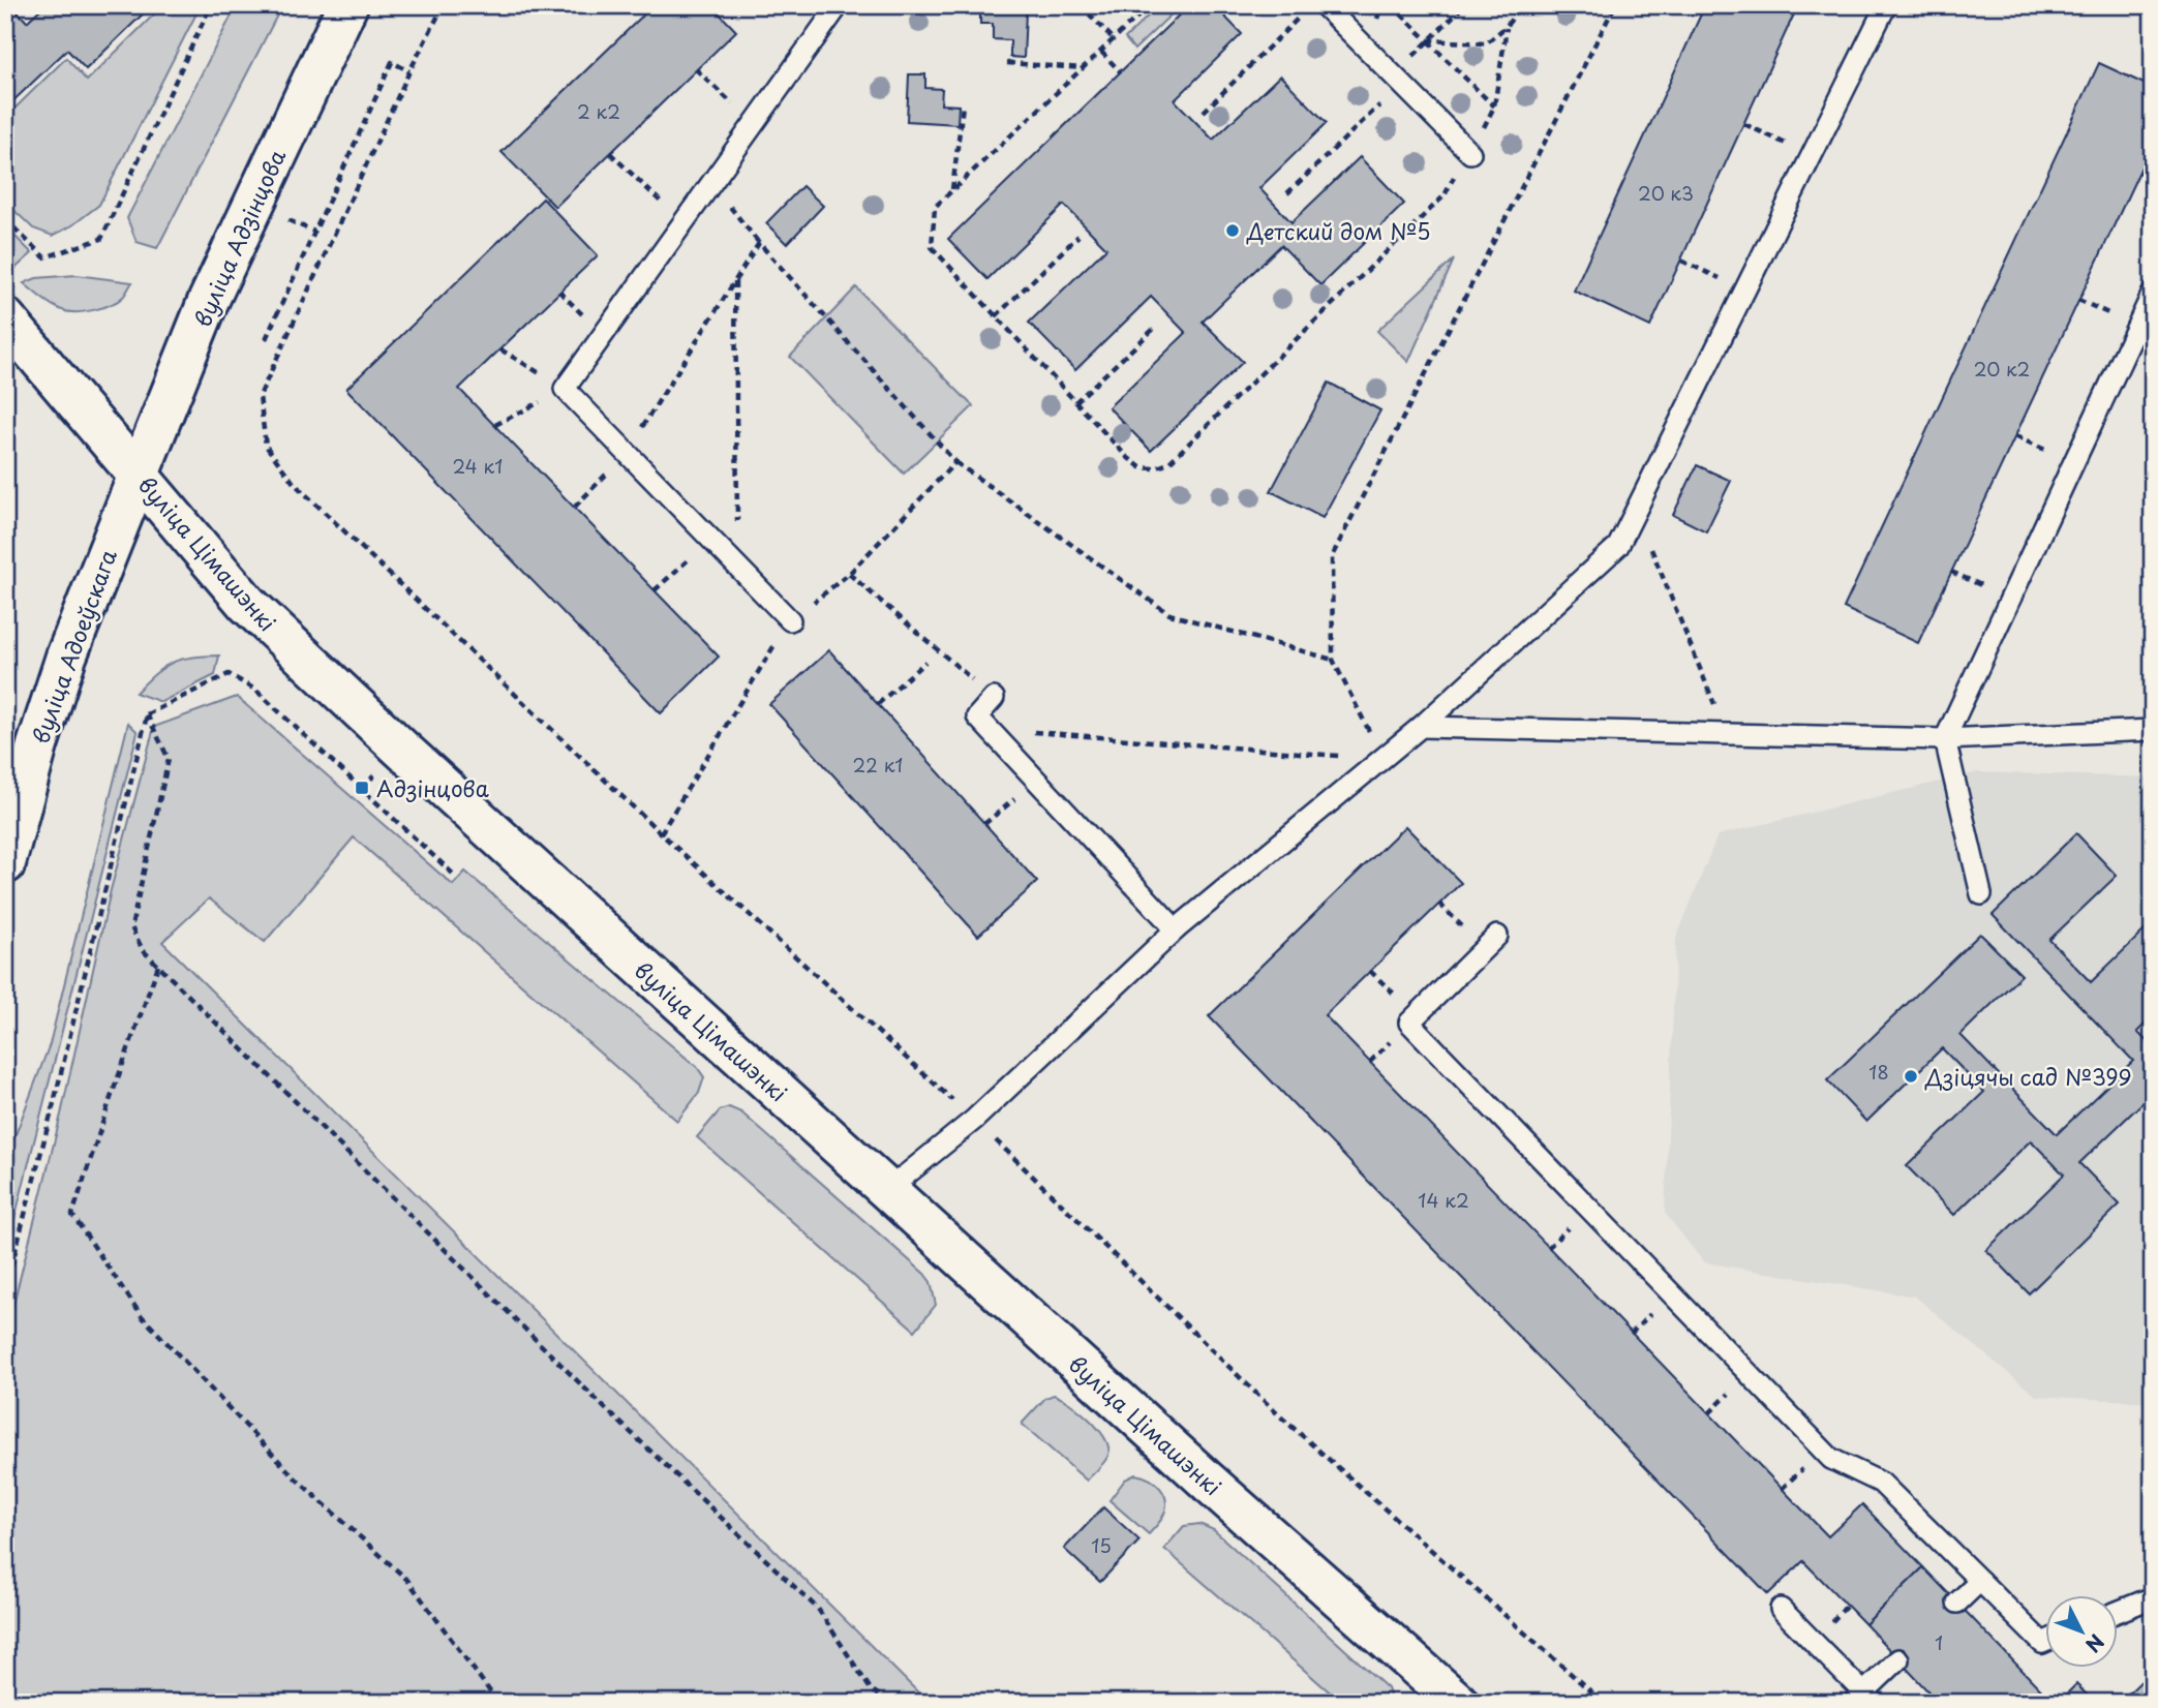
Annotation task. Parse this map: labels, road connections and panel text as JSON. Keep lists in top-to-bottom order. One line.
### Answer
{"streets":{"main road":["вуліца Адзінцова","вуліца Цімашэнкі","вуліца Адоеўскага"]},"crossings":[["вуліца Адзінцова","вуліца Цімашэнкі"],["вуліца Адзінцова","вуліца Адоеўскага"],["вуліца Цімашэнкі","вуліца Адоеўскага"]],"places":{"other":["Детский дом №5","Дзіцячы сад №399"],"transit":["Адзінцова"]},"house_numbers":["2 к2","20 к3","20 к2","24 к1","22 к1","18","14 к2","15","1"],"north":"bottom right"}
